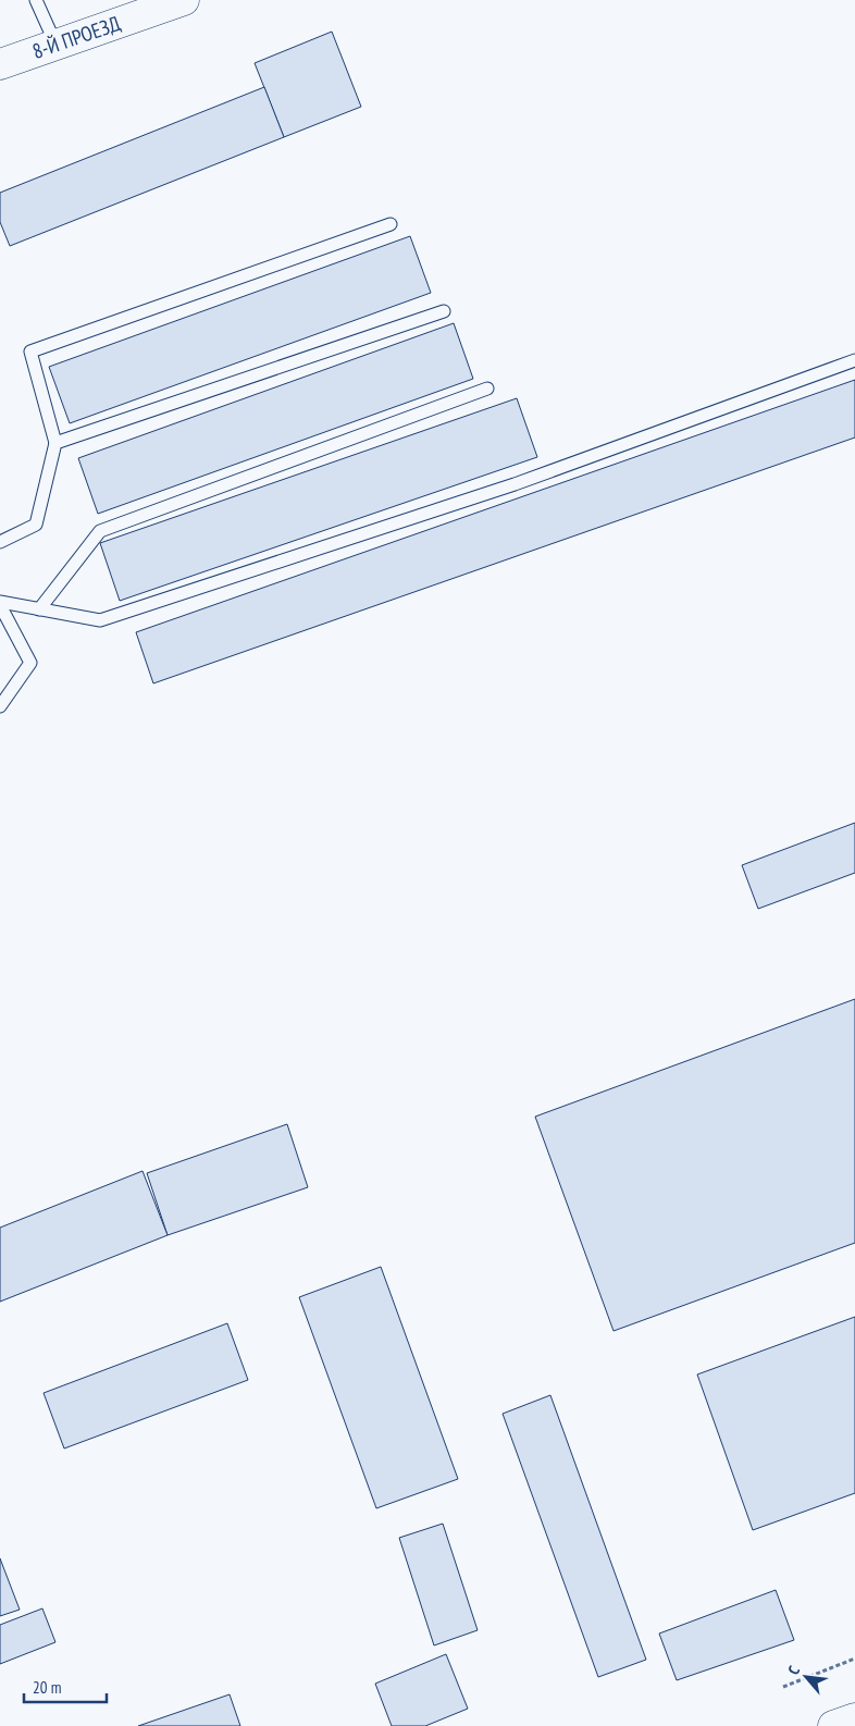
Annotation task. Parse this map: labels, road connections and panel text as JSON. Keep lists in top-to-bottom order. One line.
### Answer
{"streets":{"street":["8-Й ПРОЕЗД"]},"scale_bar":"20 m","north":"top left"}
